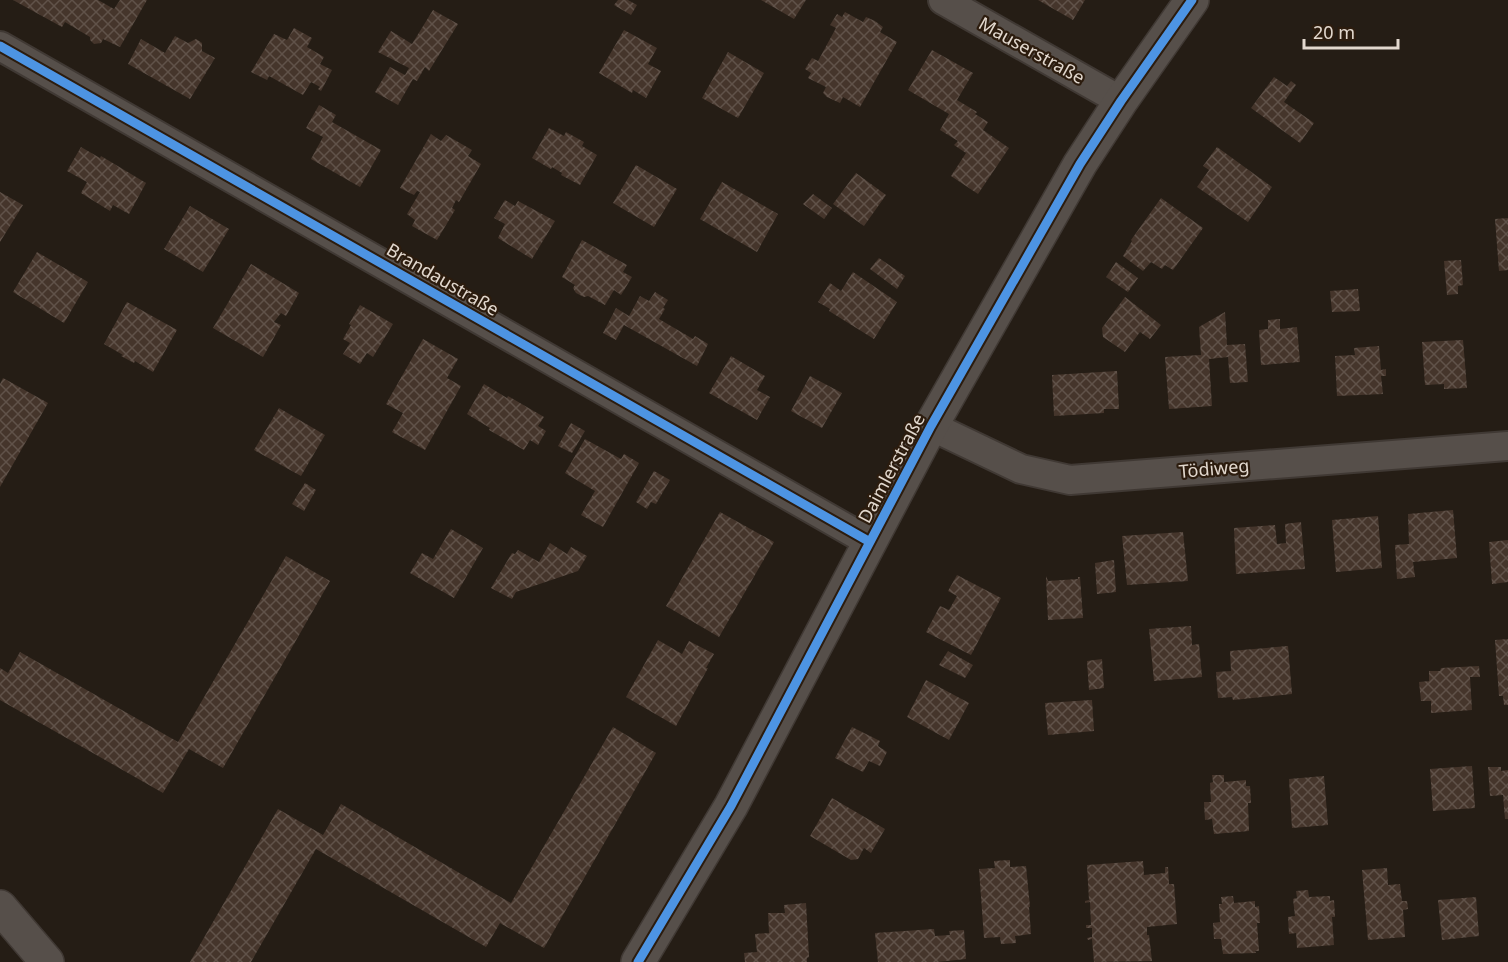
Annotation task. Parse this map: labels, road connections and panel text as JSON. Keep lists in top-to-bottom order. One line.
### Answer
{"streets":{"street":["Mauserstraße","Brandaustraße","Daimlerstraße","Tödiweg"]},"crossings":[["Mauserstraße","Daimlerstraße"],["Brandaustraße","Daimlerstraße"],["Daimlerstraße","Tödiweg"]],"scale_bar":"20 m"}
